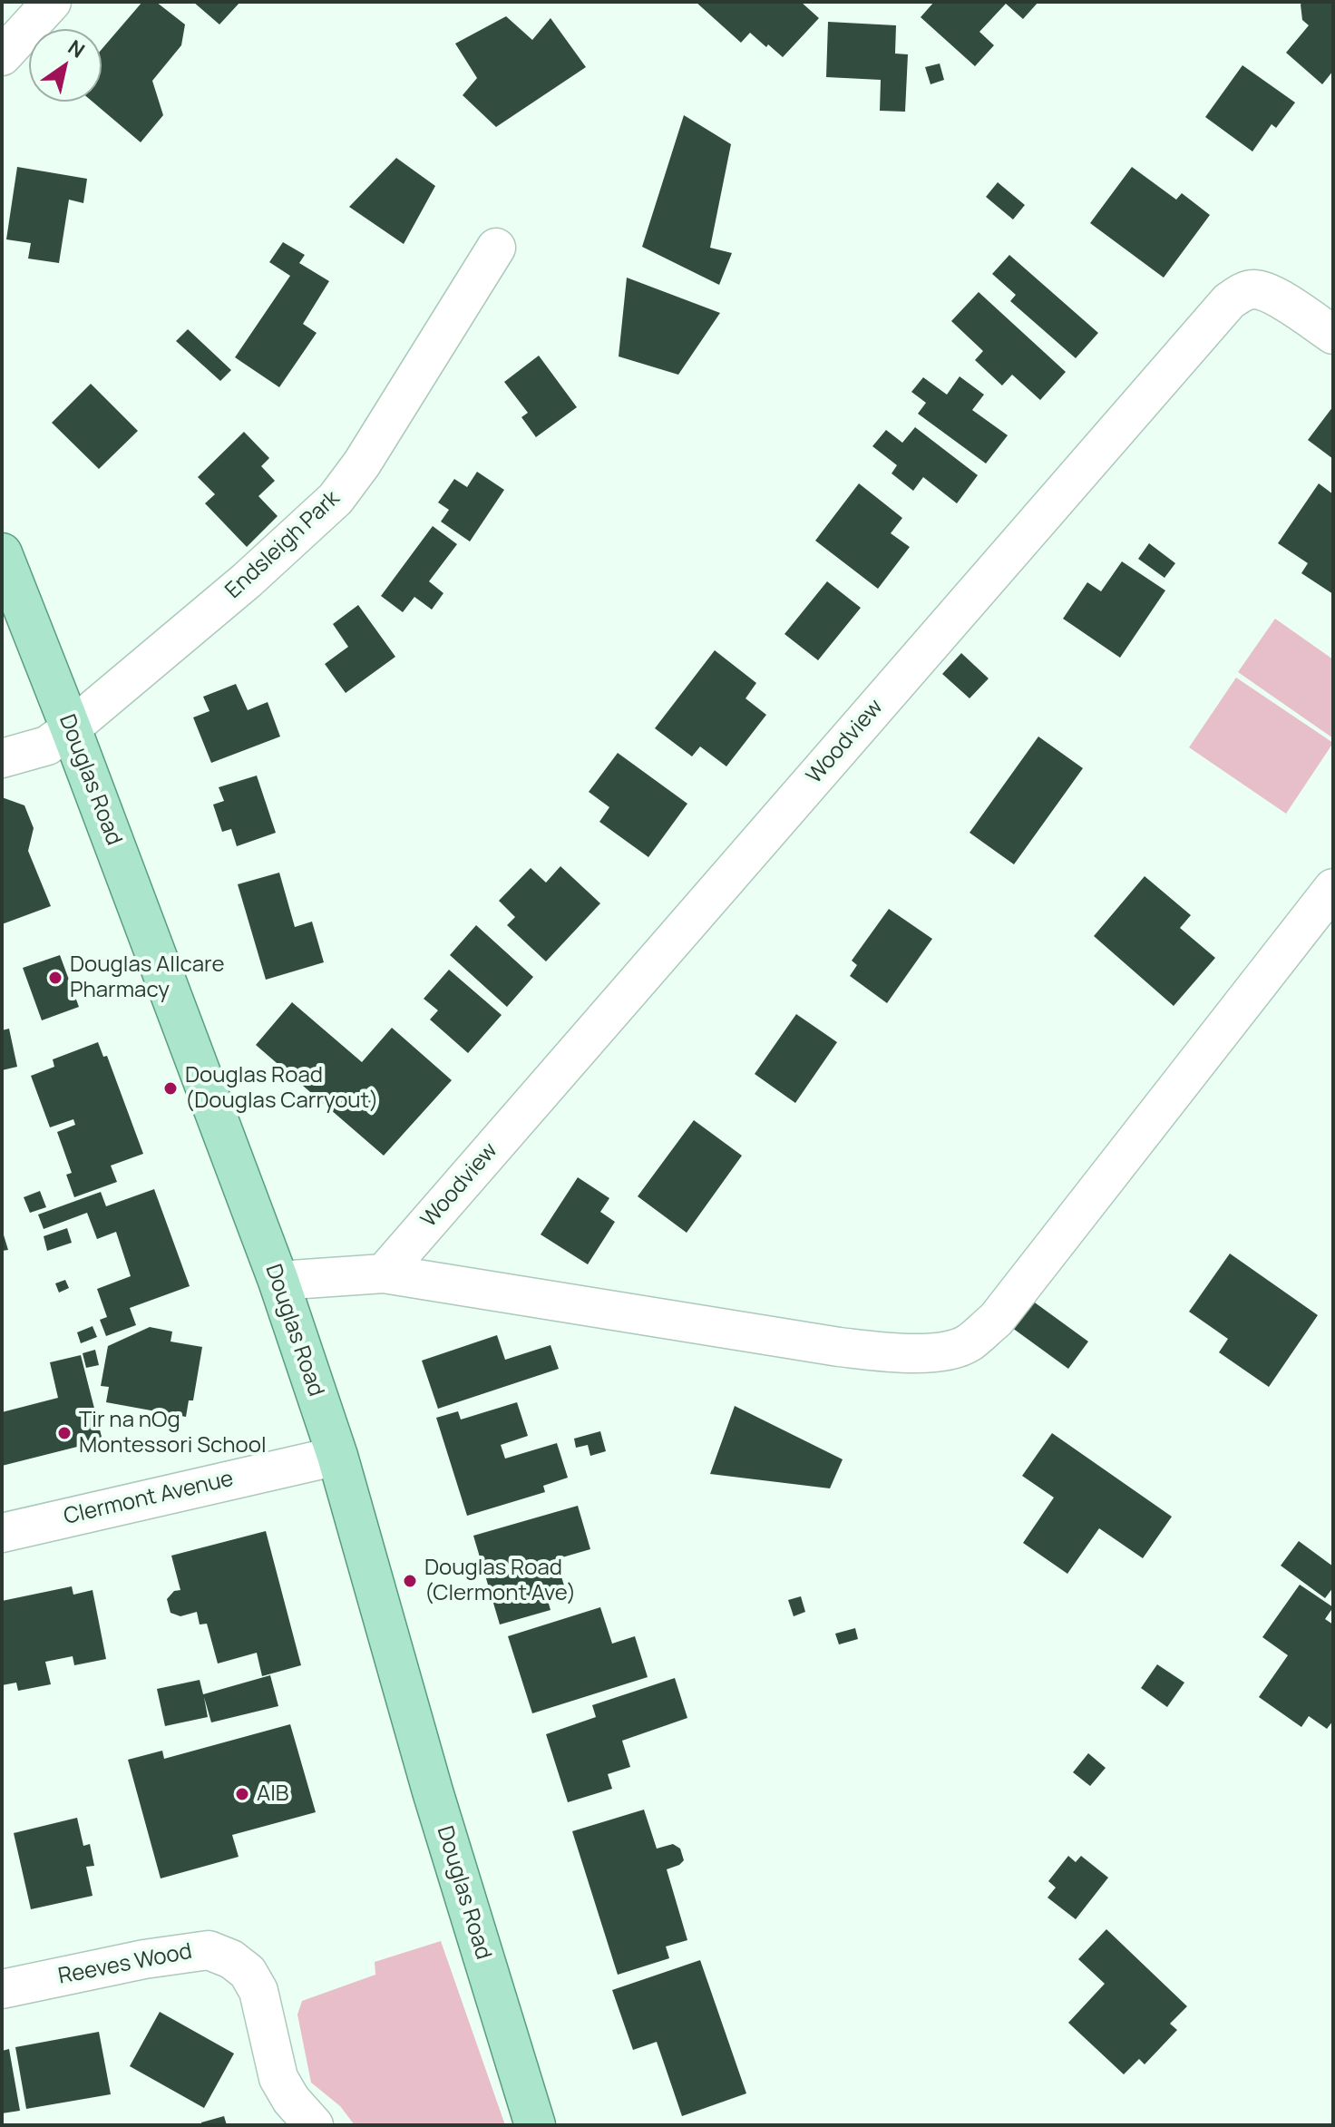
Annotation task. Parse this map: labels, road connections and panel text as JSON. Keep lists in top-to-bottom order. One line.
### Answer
{"streets":{"main road":["Douglas Road"],"street":["Endsleigh Park","Woodview","Clermont Avenue","Reeves Wood"]},"crossings":[["Endsleigh Park","Douglas Road"],["Douglas Road","Clermont Avenue"]],"places":["Douglas Allcare Pharmacy","Douglas Road (Douglas Carryout)","Tir na nOg Montessori School","Douglas Road (Clermont Ave)","AIB"],"north":"top right"}
